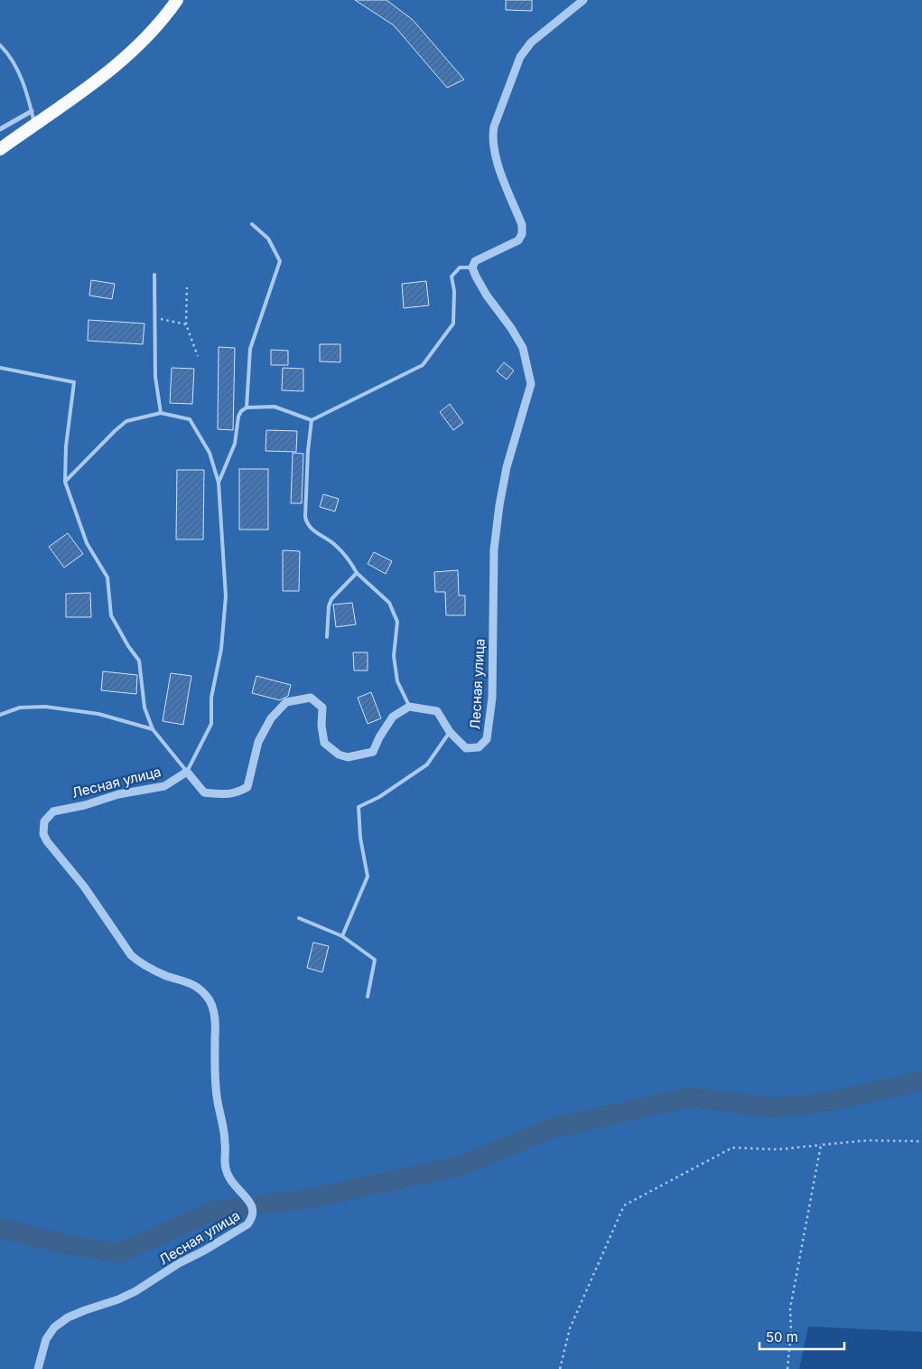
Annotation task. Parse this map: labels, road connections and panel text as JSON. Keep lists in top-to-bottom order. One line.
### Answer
{"streets":{"street":["Лесная улица"]},"scale_bar":"50 m"}
